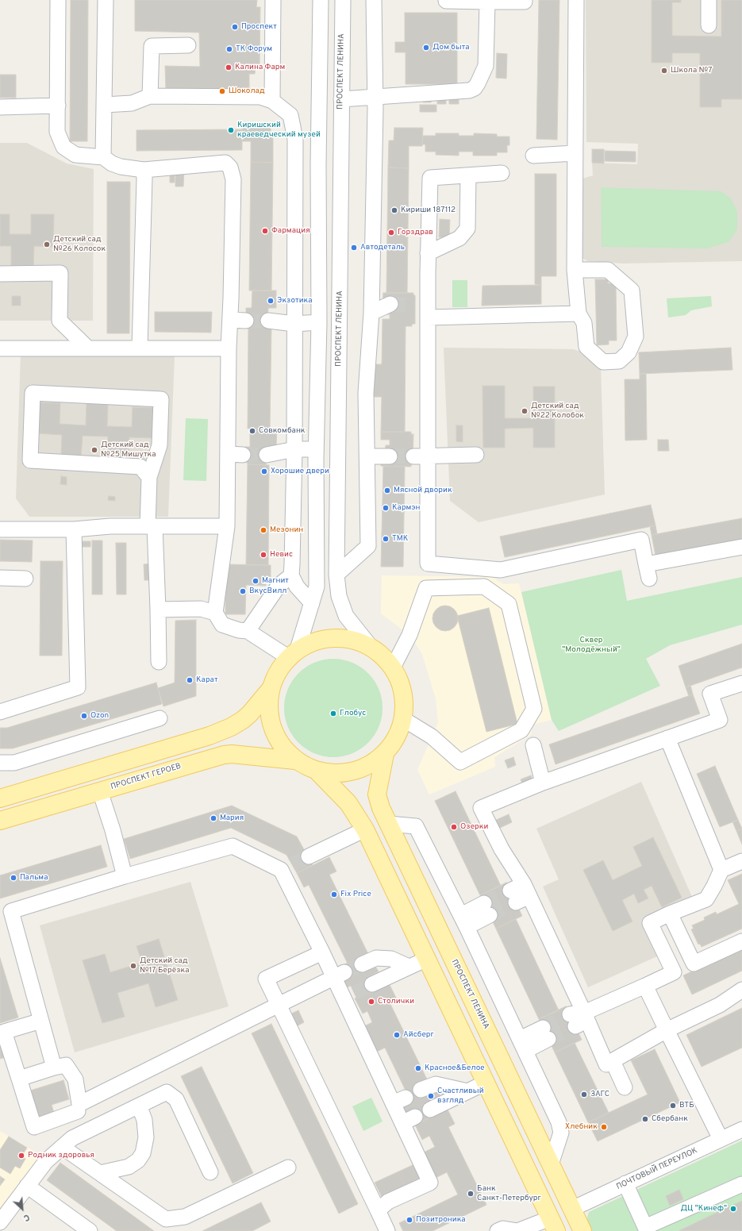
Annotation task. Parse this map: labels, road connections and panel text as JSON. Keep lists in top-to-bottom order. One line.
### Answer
{"streets":{"main road":["ПРОСПЕКТ ЛЕНИНА","ПРОСПЕКТ ГЕРОЕВ"],"street":["ПОЧТОВЫЙ ПЕРЕУЛОК"]},"crossings":[["ПРОСПЕКТ ЛЕНИНА","ПОЧТОВЫЙ ПЕРЕУЛОК"]],"parks":["Сквер \"Молодёжный\""],"places":["Проспект","Дом быта","ТК Форум","Калина Фарм","Школа №7","Шоколад","Киришский краеведческий музей","Кириши 187112","Фармация","Горздрав","Детский сад №26 Колосок","Автодеталь","Экзотика","Детский сад №22 Колобок","Совкомбанк","Детский сад №25 Мишутка","Хорошие двери","Мясной дворик","Кармэн","Мезонин","ТМК","Невис","Магнит","ВкусВилл","Карат","Глобус","Ozon","Мария","Озерки","Пальма","Fix Price","Детский сад №17 Берёзка","Столички","Айсберг","Красное&Белое","ЗАГС","Счастливый взгляд","ВТБ","Сбербанк","Хлебник","Родник здоровья","Банк Санкт-Петербург","ДЦ \"Кинеф\"","Позитроника"],"north":"bottom right"}
